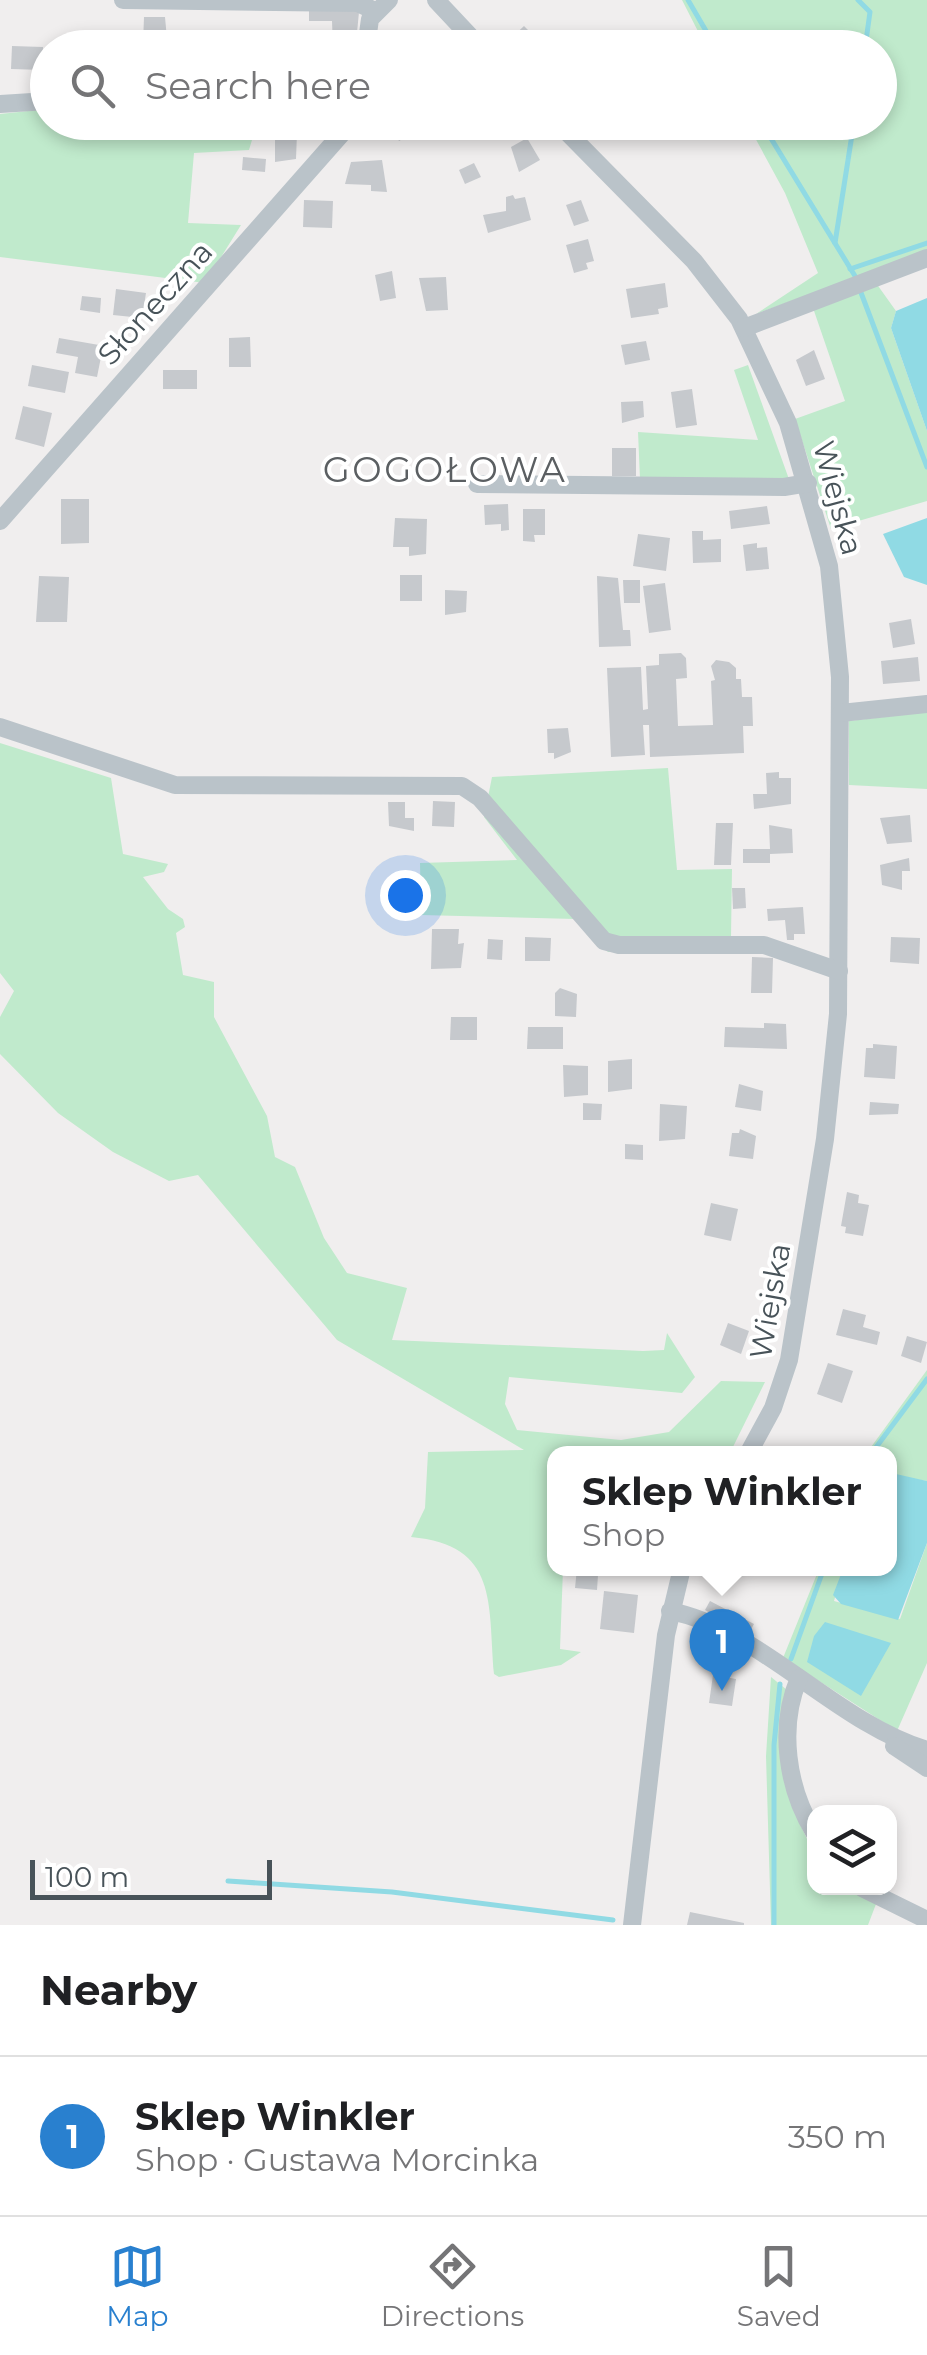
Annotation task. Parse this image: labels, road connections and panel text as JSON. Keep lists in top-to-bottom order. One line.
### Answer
{"streets":{"street":["Słoneczna","Wiejska"]},"districts":["GOGOŁOWA"],"scale_bar":"100 m","page":{"search":"Search here","popup":["Sklep Winkler","Shop"],"pins":"1","scale":"100 m","heading":"Nearby","list":[{"mark":"1","name":"Sklep Winkler","note":"Shop · Gustawa Morcinka","value":"350 m"}],"nav":["Map","Directions","Saved"]}}
